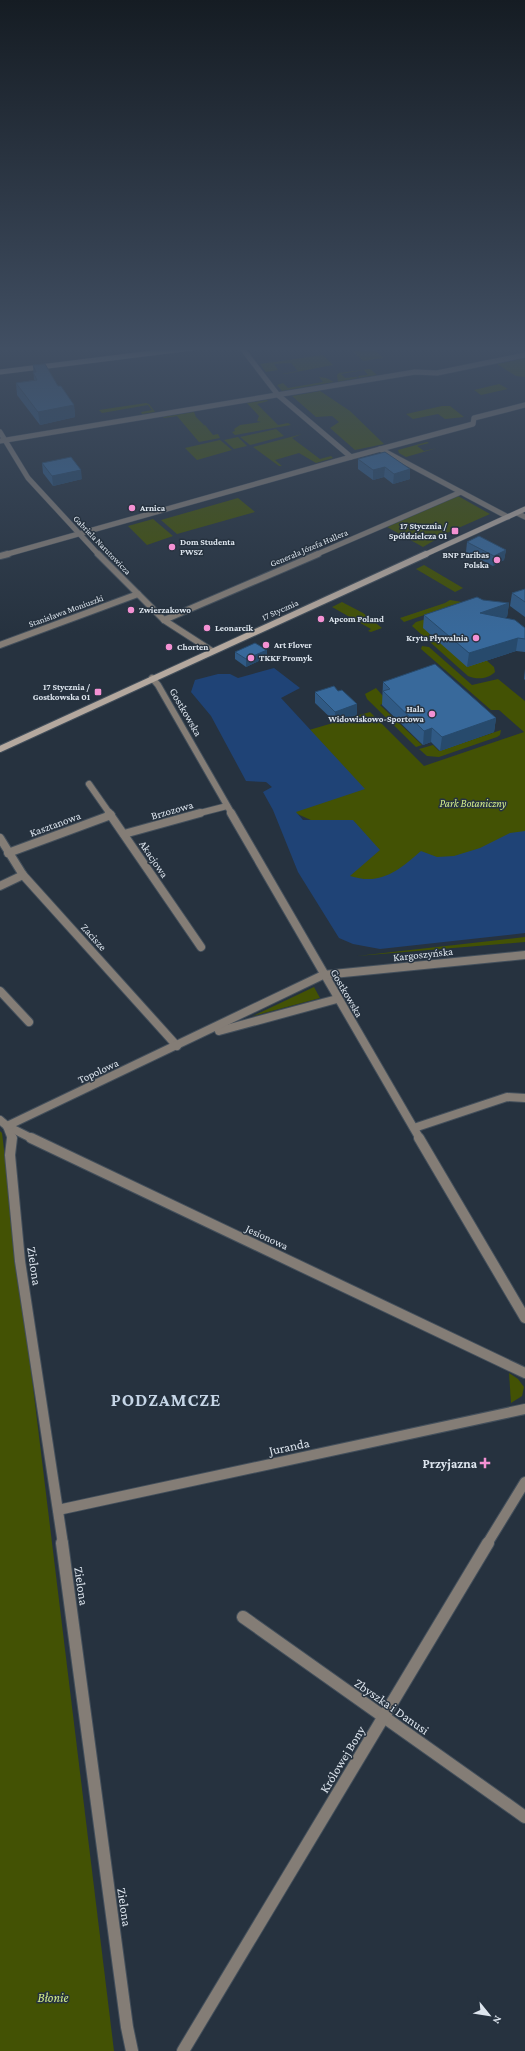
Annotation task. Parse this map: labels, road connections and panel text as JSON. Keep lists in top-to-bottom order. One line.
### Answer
{"streets":{"street":["Gabriela Narutowicza","Generała Józefa Hallera","17 Stycznia","Stanisława Moniuszki","Gostkowska","Brzozowa","Kasztanowa","Akacjowa","Zacisze","Kargoszyńska","Topolowa","Jesionowa","Zielona","Juranda","Zbyszka i Danusi","Królowej Bony"]},"crossings":[["Gabriela Narutowicza","Generała Józefa Hallera"],["Gabriela Narutowicza","17 Stycznia"],["Gabriela Narutowicza","Stanisława Moniuszki"],["17 Stycznia","Gostkowska"],["Gostkowska","Brzozowa"],["Gostkowska","Kargoszyńska"],["Gostkowska","Topolowa"],["Brzozowa","Akacjowa"],["Kasztanowa","Akacjowa"],["Kasztanowa","Zacisze"],["Zacisze","Topolowa"],["Kargoszyńska","Topolowa"],["Topolowa","Jesionowa"],["Topolowa","Zielona"],["Jesionowa","Zielona"],["Zielona","Juranda"],["Zbyszka i Danusi","Królowej Bony"]],"districts":["PODZAMCZE"],"parks":["Park Botaniczny","Błonie"],"places":{"other":["Arnica","Dom Studenta PWSZ","BNP Paribas Polska","Zwierzakowo","Apcom Poland","Leonarcik","Kryta Pływalnia","Art Flover","Chorten","TKKF Promyk","Hala Widowiskowo-Sportowa"],"transit":["17 Stycznia / Spółdzielcza 01","17 Stycznia / Gostkowska 01"],"health":["Przyjazna"]},"north":"bottom right"}
